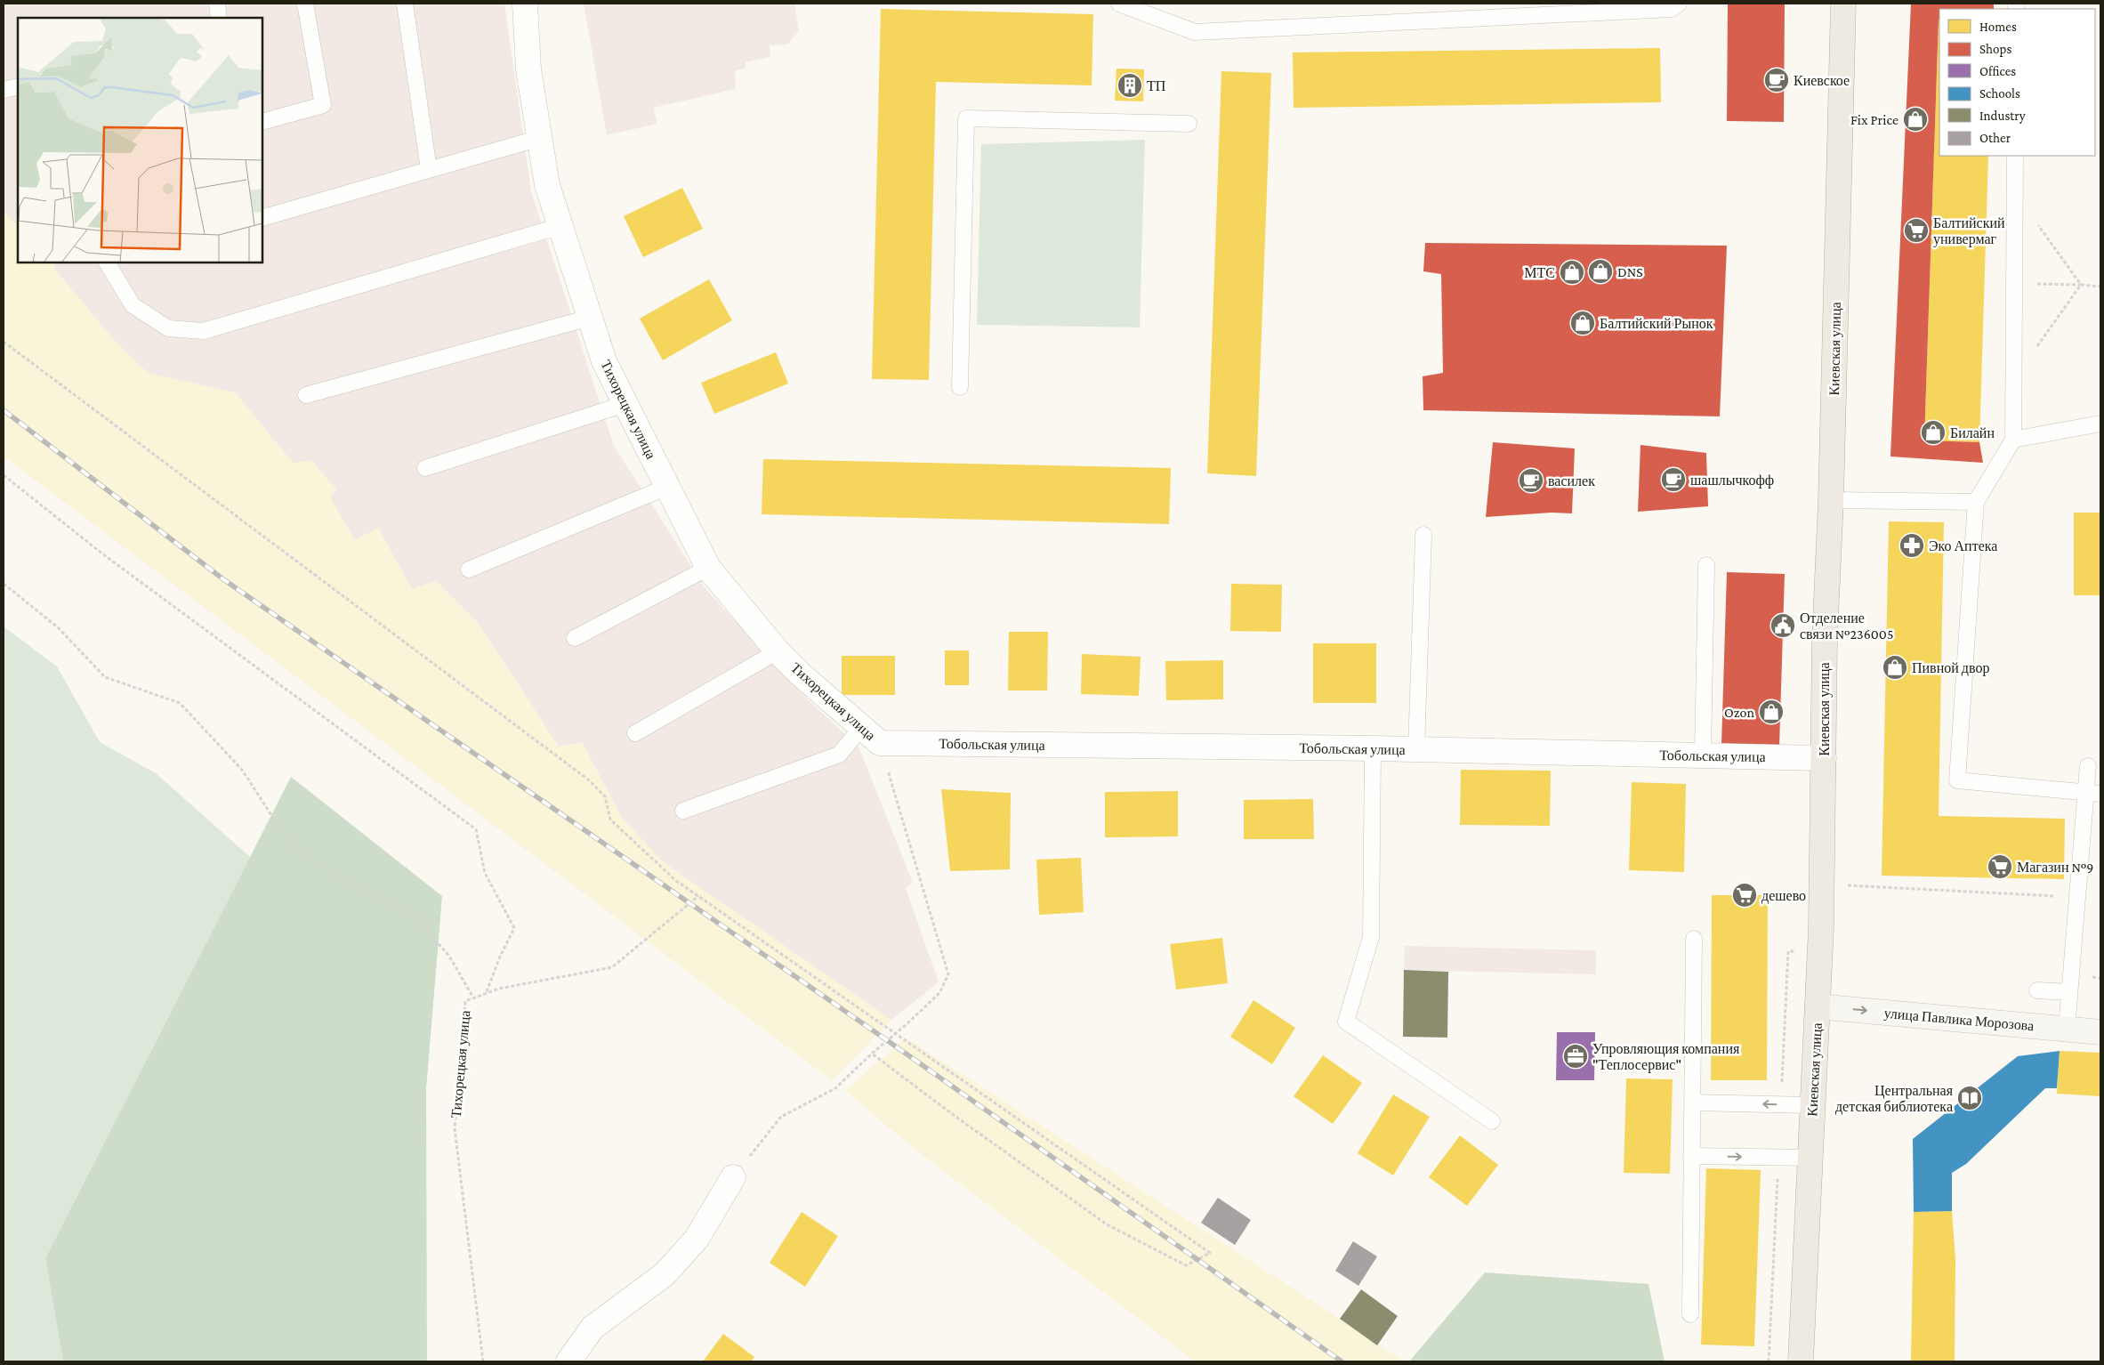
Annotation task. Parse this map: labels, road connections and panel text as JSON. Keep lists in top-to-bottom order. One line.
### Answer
{"streets":{"main road":["Киевская улица"],"street":["Тихорецкая улица","Тобольская улица","улица Павлика Морозова"]},"crossings":[["Киевская улица","Тобольская улица"],["Киевская улица","улица Павлика Морозова"],["Тихорецкая улица","Тобольская улица"]],"one_way":["улица Павлика Морозова"],"places":{"cafe":["Киевское","шашлычкофф","василек"],"building":["ТП"],"shop":["Fix Price","DNS","МТС","Балтийский Рынок","Билайн","Пивной двор","Ozon"],"supermarket":["Балтийский универмаг","Магазин №9","дешево"],"pharmacy":["Эко Аптека"],"public building":["Отделение связи №236005"],"office":["Упровляющия компания \"Теплосервис\""],"library":["Центральная детская библиотека"]},"legend":["Homes","Shops","Offices","Schools","Industry","Other"]}
